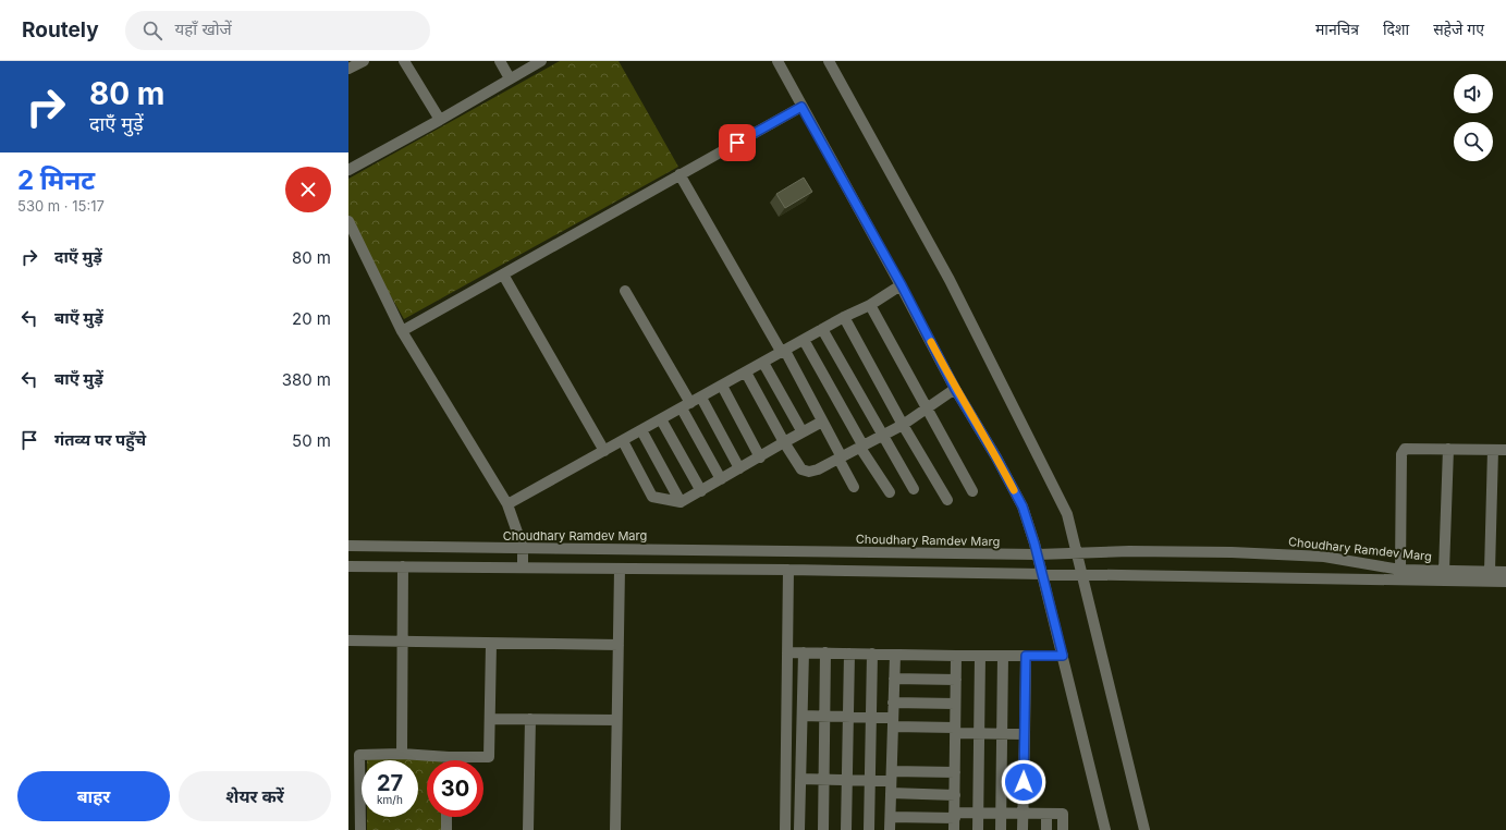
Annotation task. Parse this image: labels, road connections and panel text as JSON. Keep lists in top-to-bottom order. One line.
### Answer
{"streets":{"street":["Choudhary Ramdev Marg"]},"page":{"header":"Routely","search":"यहाँ खोजें","nav":["मानचित्र","दिशा","सहेजे गए"],"turn":["80 m","दाएँ मुड़ें"],"heading":["2 मिनट","530 m · 15:17"],"list":[{"name":"दाएँ मुड़ें","value":"80 m"},{"name":"बाएँ मुड़ें","value":"20 m"},{"name":"बाएँ मुड़ें","value":"380 m"},{"name":"गंतव्य पर पहुँचे","value":"50 m"}],"speed":"27 km/h","limit":"30","buttons":["बाहर","शेयर करें"]}}
